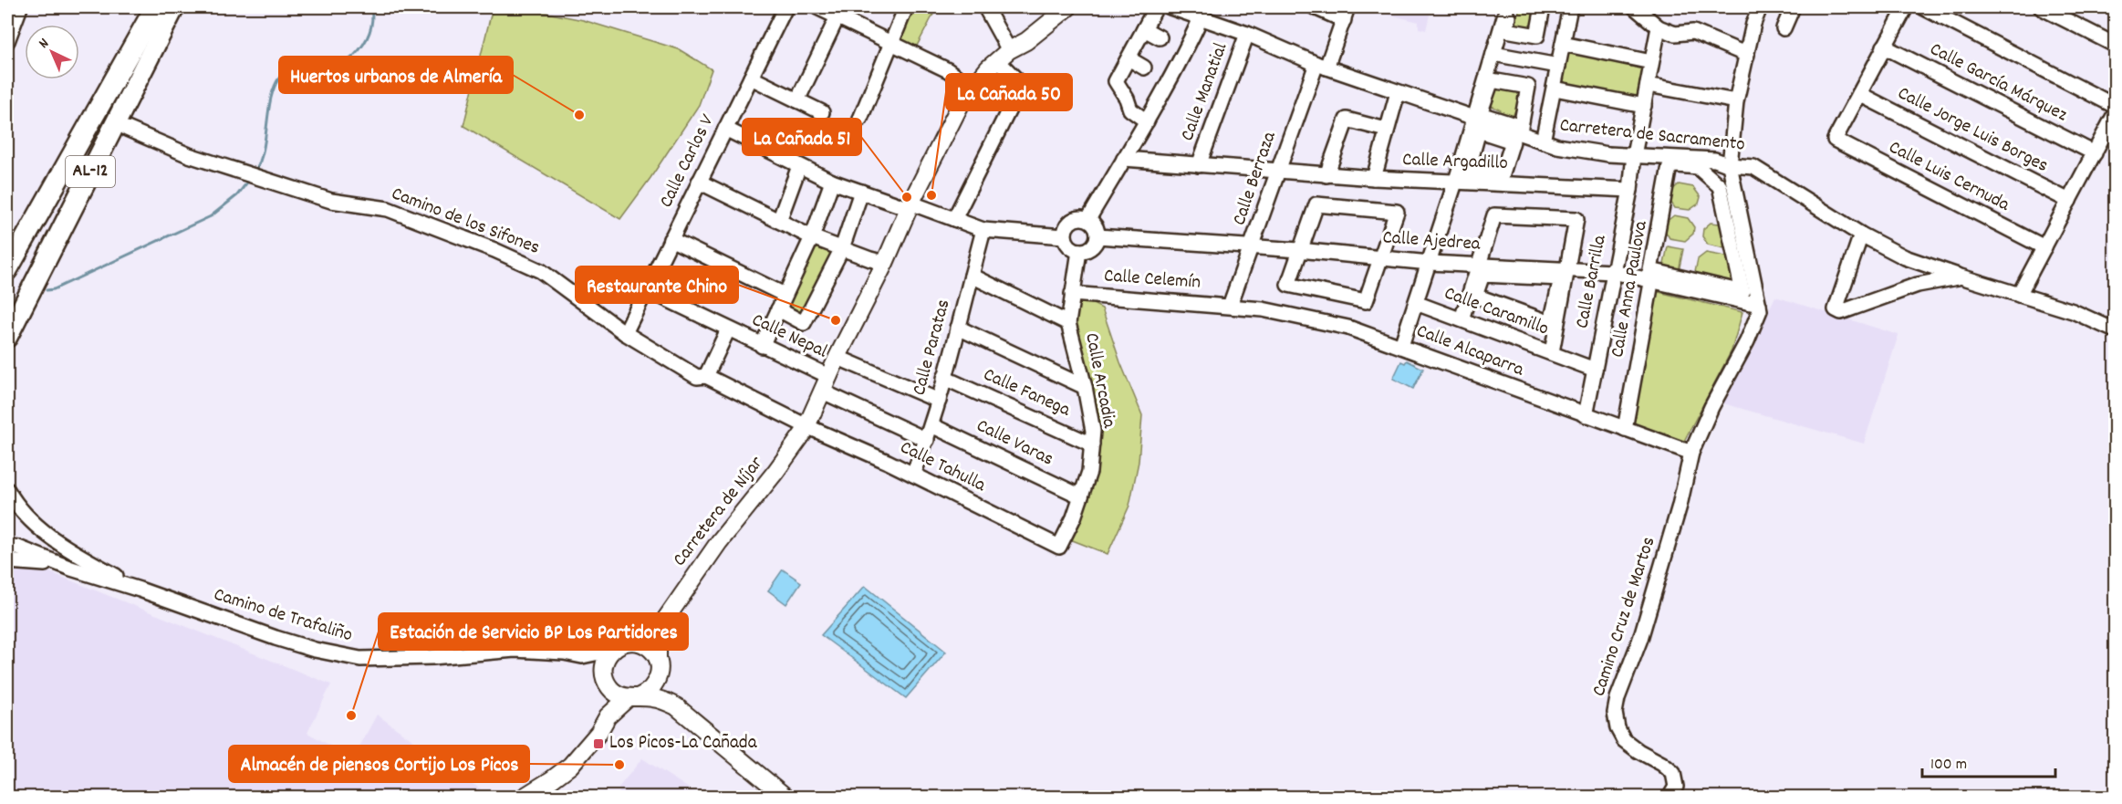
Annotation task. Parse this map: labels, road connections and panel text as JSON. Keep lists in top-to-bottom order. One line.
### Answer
{"streets":{"highway":["AL-12"],"main road":["Carretera de Níjar"],"street":["Calle García Márquez","Calle Manatial","Calle Jorge Luis Borges","Carretera de Sacramento","Calle Carlos V","Calle Argadillo","Calle Luis Cernuda","Calle Berraza","Camino de los Sifones","Calle Ajedrea","Calle Celemín","Calle Barrilla","Calle Anna Paulova","Calle Caramillo","Calle Nepal","Calle Paratas","Calle Alcaparra","Calle Arcadia","Calle Fanega","Calle Varas","Calle Tahulla","Camino de Trafaliño","Camino Cruz de Martos"]},"crossings":[["Calle Manatial","Carretera de Sacramento"],["Calle Manatial","Calle Argadillo"],["Calle Jorge Luis Borges","Calle Luis Cernuda"],["Carretera de Sacramento","Calle Berraza"],["Carretera de Sacramento","Calle Barrilla"],["Carretera de Sacramento","Calle Anna Paulova"],["Calle Carlos V","Camino de los Sifones"],["Calle Carlos V","Calle Nepal"],["Calle Argadillo","Calle Berraza"],["Calle Argadillo","Calle Barrilla"],["Calle Berraza","Calle Ajedrea"],["Calle Berraza","Calle Celemín"],["Calle Berraza","Calle Alcaparra"],["Camino de los Sifones","Calle Tahulla"],["Calle Ajedrea","Calle Barrilla"],["Calle Ajedrea","Calle Anna Paulova"],["Calle Ajedrea","Calle Arcadia"],["Calle Ajedrea","Camino Cruz de Martos"],["Calle Celemín","Calle Alcaparra"],["Calle Celemín","Calle Arcadia"],["Calle Barrilla","Calle Caramillo"],["Calle Barrilla","Calle Alcaparra"],["Calle Anna Paulova","Calle Alcaparra"],["Calle Nepal","Carretera de Níjar"],["Calle Paratas","Calle Fanega"],["Calle Paratas","Calle Varas"],["Calle Paratas","Calle Tahulla"],["Calle Alcaparra","Camino Cruz de Martos"],["Calle Arcadia","Calle Fanega"],["Calle Arcadia","Calle Varas"],["Calle Arcadia","Calle Tahulla"],["Calle Tahulla","Carretera de Níjar"],["Carretera de Níjar","Camino de Trafaliño"]],"places":{"other":["Huertos urbanos de Almería","La Cañada 50","La Cañada 51","Restaurante Chino","Estación de Servicio BP Los Partidores","Almacén de piensos Cortijo Los Picos"],"transit":["Los Picos-La Cañada"]},"scale_bar":"100 m","north":"top left"}
